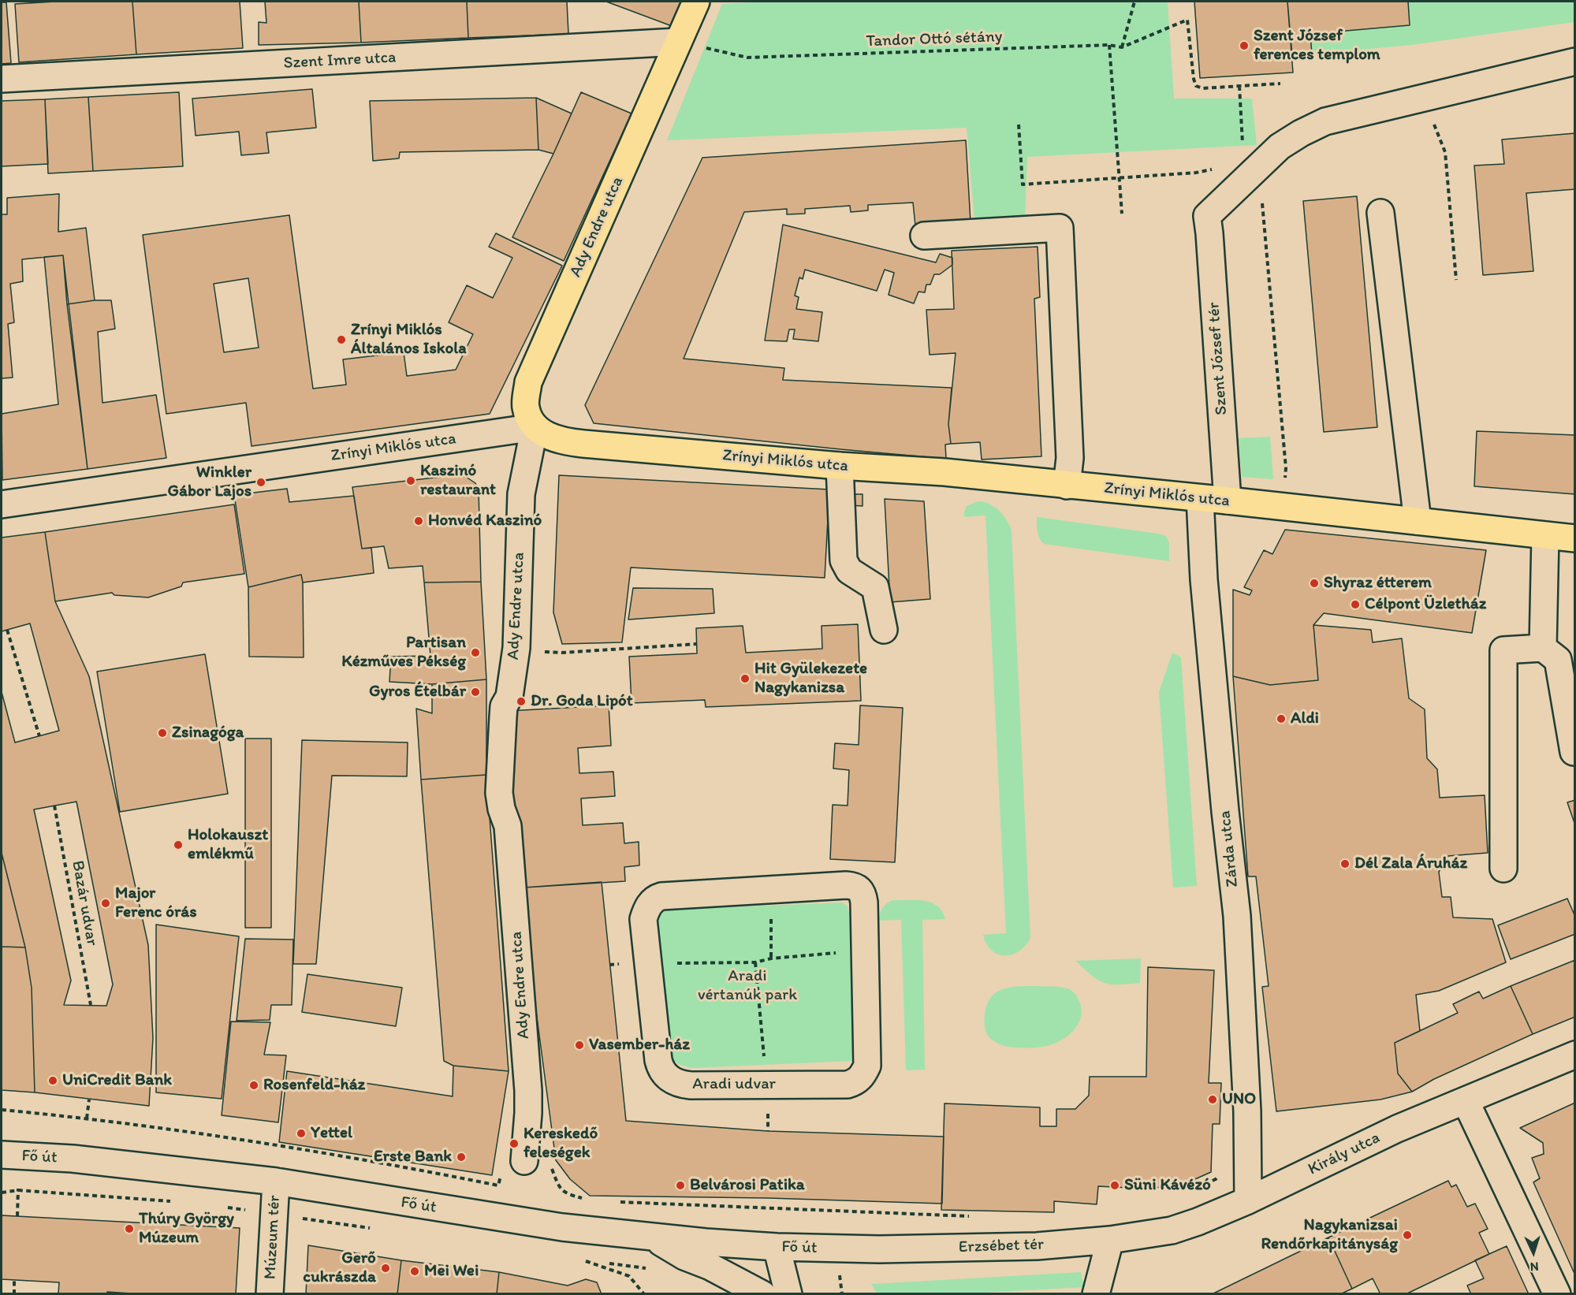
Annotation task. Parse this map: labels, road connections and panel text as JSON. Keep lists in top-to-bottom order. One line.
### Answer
{"streets":{"main road":["Ady Endre utca","Zrínyi Miklós utca"],"street":["Szent Imre utca","Szent József tér","Zárda utca","Aradi udvar","Király utca","Fő út","Múzeum tér","Erzsébet tér"],"path":["Tandor Ottó sétány","Bazár udvar"]},"crossings":[["Tandor Ottó sétány","Szent Imre utca"],["Tandor Ottó sétány","Ady Endre utca"],["Szent Imre utca","Ady Endre utca"],["Ady Endre utca","Zrínyi Miklós utca"],["Szent József tér","Zrínyi Miklós utca"],["Zrínyi Miklós utca","Zárda utca"],["Zárda utca","Király utca"],["Király utca","Erzsébet tér"],["Fő út","Múzeum tér"],["Fő út","Erzsébet tér"]],"parks":["Aradi vértanúk park"],"places":["Szent József ferences templom","Zrínyi Miklós Általános Iskola","Kaszinó restaurant","Winkler Gábor Lajos","Honvéd Kaszinó","Shyraz étterem","Célpont Üzletház","Partisan Kézműves Pékség","Hit Gyülekezete Nagykanizsa","Gyros Ételbár","Dr. Goda Lipót","Aldi","Zsinagóga","Holokauszt emlékmű","Dél Zala Áruház","Major Ferenc órás","Vasember-ház","UniCredit Bank","Rosenfeld-ház","UNO","Yettel","Kereskedő feleségek","Erste Bank","Belvárosi Patika","Süni Kávézó","Thúry György Múzeum","Nagykanizsai Rendőrkapitányság","Gerő cukrászda","Mei Wei"],"north":"bottom"}
